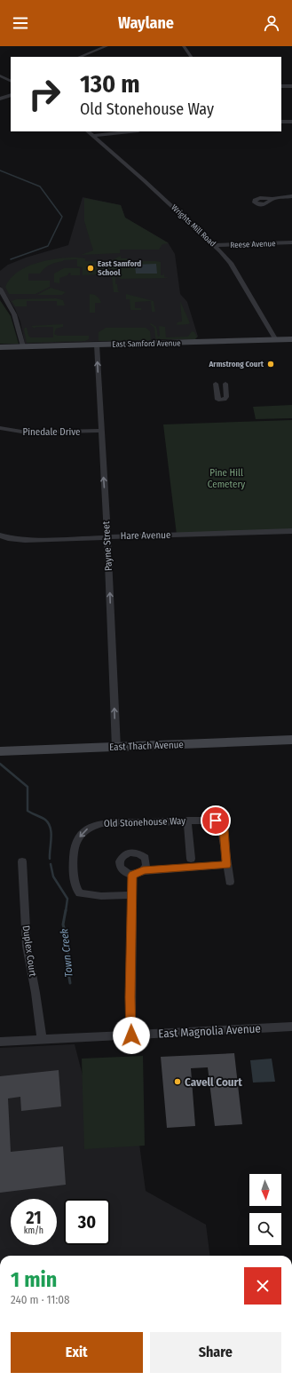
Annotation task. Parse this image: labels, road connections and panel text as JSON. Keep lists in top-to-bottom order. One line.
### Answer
{"streets":{"street":["Wrights Mill Road","Reese Avenue","East Samford Avenue","Pinedale Drive","Hare Avenue","Payne Street","East Thach Avenue","Old Stonehouse Way","Duplex Court","East Magnolia Avenue"]},"crossings":[["Wrights Mill Road","Reese Avenue"],["Wrights Mill Road","East Samford Avenue"],["East Samford Avenue","Payne Street"],["Pinedale Drive","Payne Street"],["Hare Avenue","Payne Street"],["Payne Street","East Thach Avenue"],["Duplex Court","East Magnolia Avenue"]],"one_way":["Payne Street"],"water":["Town Creek"],"parks":["Pine Hill Cemetery"],"places":["East Samford School","Armstrong Court","Cavell Court"],"north":"bottom","page":{"header":"Waylane","turn":["130 m","Old Stonehouse Way"],"speed":"21 km/h","limit":"30","heading":["1 min","240 m · 11:08"],"buttons":["Exit","Share"]}}
